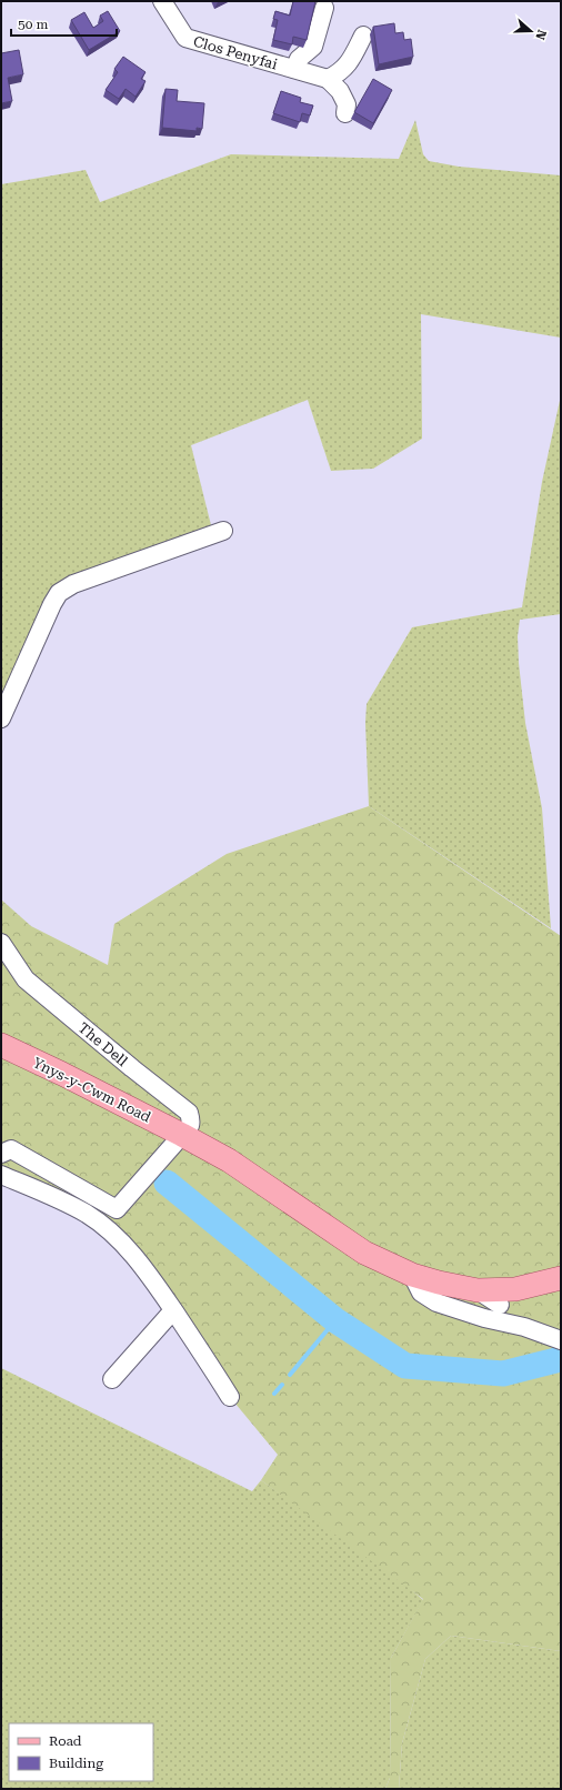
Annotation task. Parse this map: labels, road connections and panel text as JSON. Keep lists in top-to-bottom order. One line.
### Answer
{"streets":{"main road":["Ynys-y-Cwm Road"],"street":["Clos Penyfai","The Dell"]},"crossings":[["The Dell","Ynys-y-Cwm Road"]],"legend":["Road","Building"],"scale_bar":"50 m","north":"right"}
